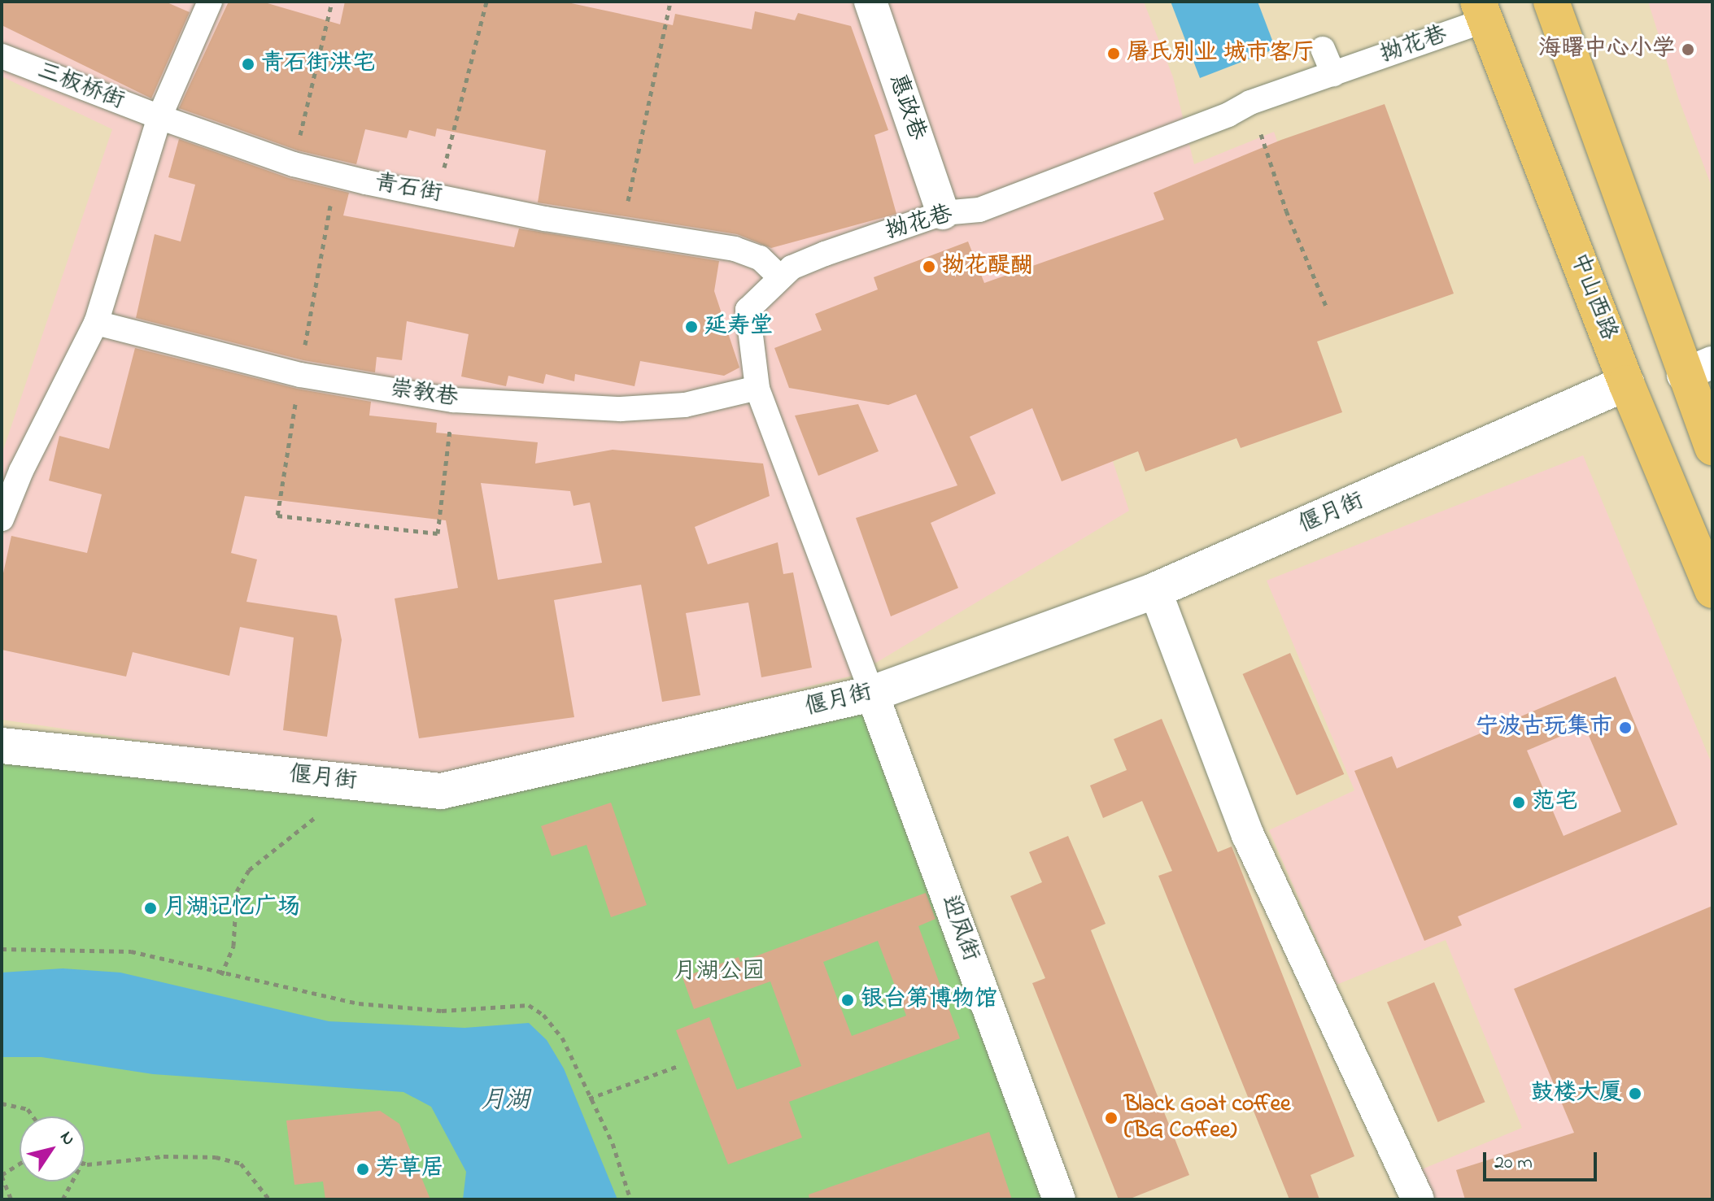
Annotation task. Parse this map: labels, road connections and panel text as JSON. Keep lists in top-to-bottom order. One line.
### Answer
{"streets":{"main road":["中山西路"],"street":["拗花巷","三板桥街","惠政巷","青石街","崇教巷","偃月街","迎凤街"]},"crossings":[["拗花巷","惠政巷"],["拗花巷","青石街"],["拗花巷","中山西路"],["拗花巷","崇教巷"],["拗花巷","偃月街"],["拗花巷","迎凤街"],["三板桥街","青石街"],["中山西路","偃月街"],["偃月街","迎凤街"]],"water":["月湖"],"parks":["月湖公园"],"places":["海曙中心小学","屠氏别业 城市客厅","青石街洪宅","拗花醍醐","延寿堂","宁波古玩集市","范宅","月湖记忆广场","银台第博物馆","鼓楼大厦","Black Goat coffee (BG Coffee)","芳草居"],"scale_bar":"20 m","north":"top right"}
